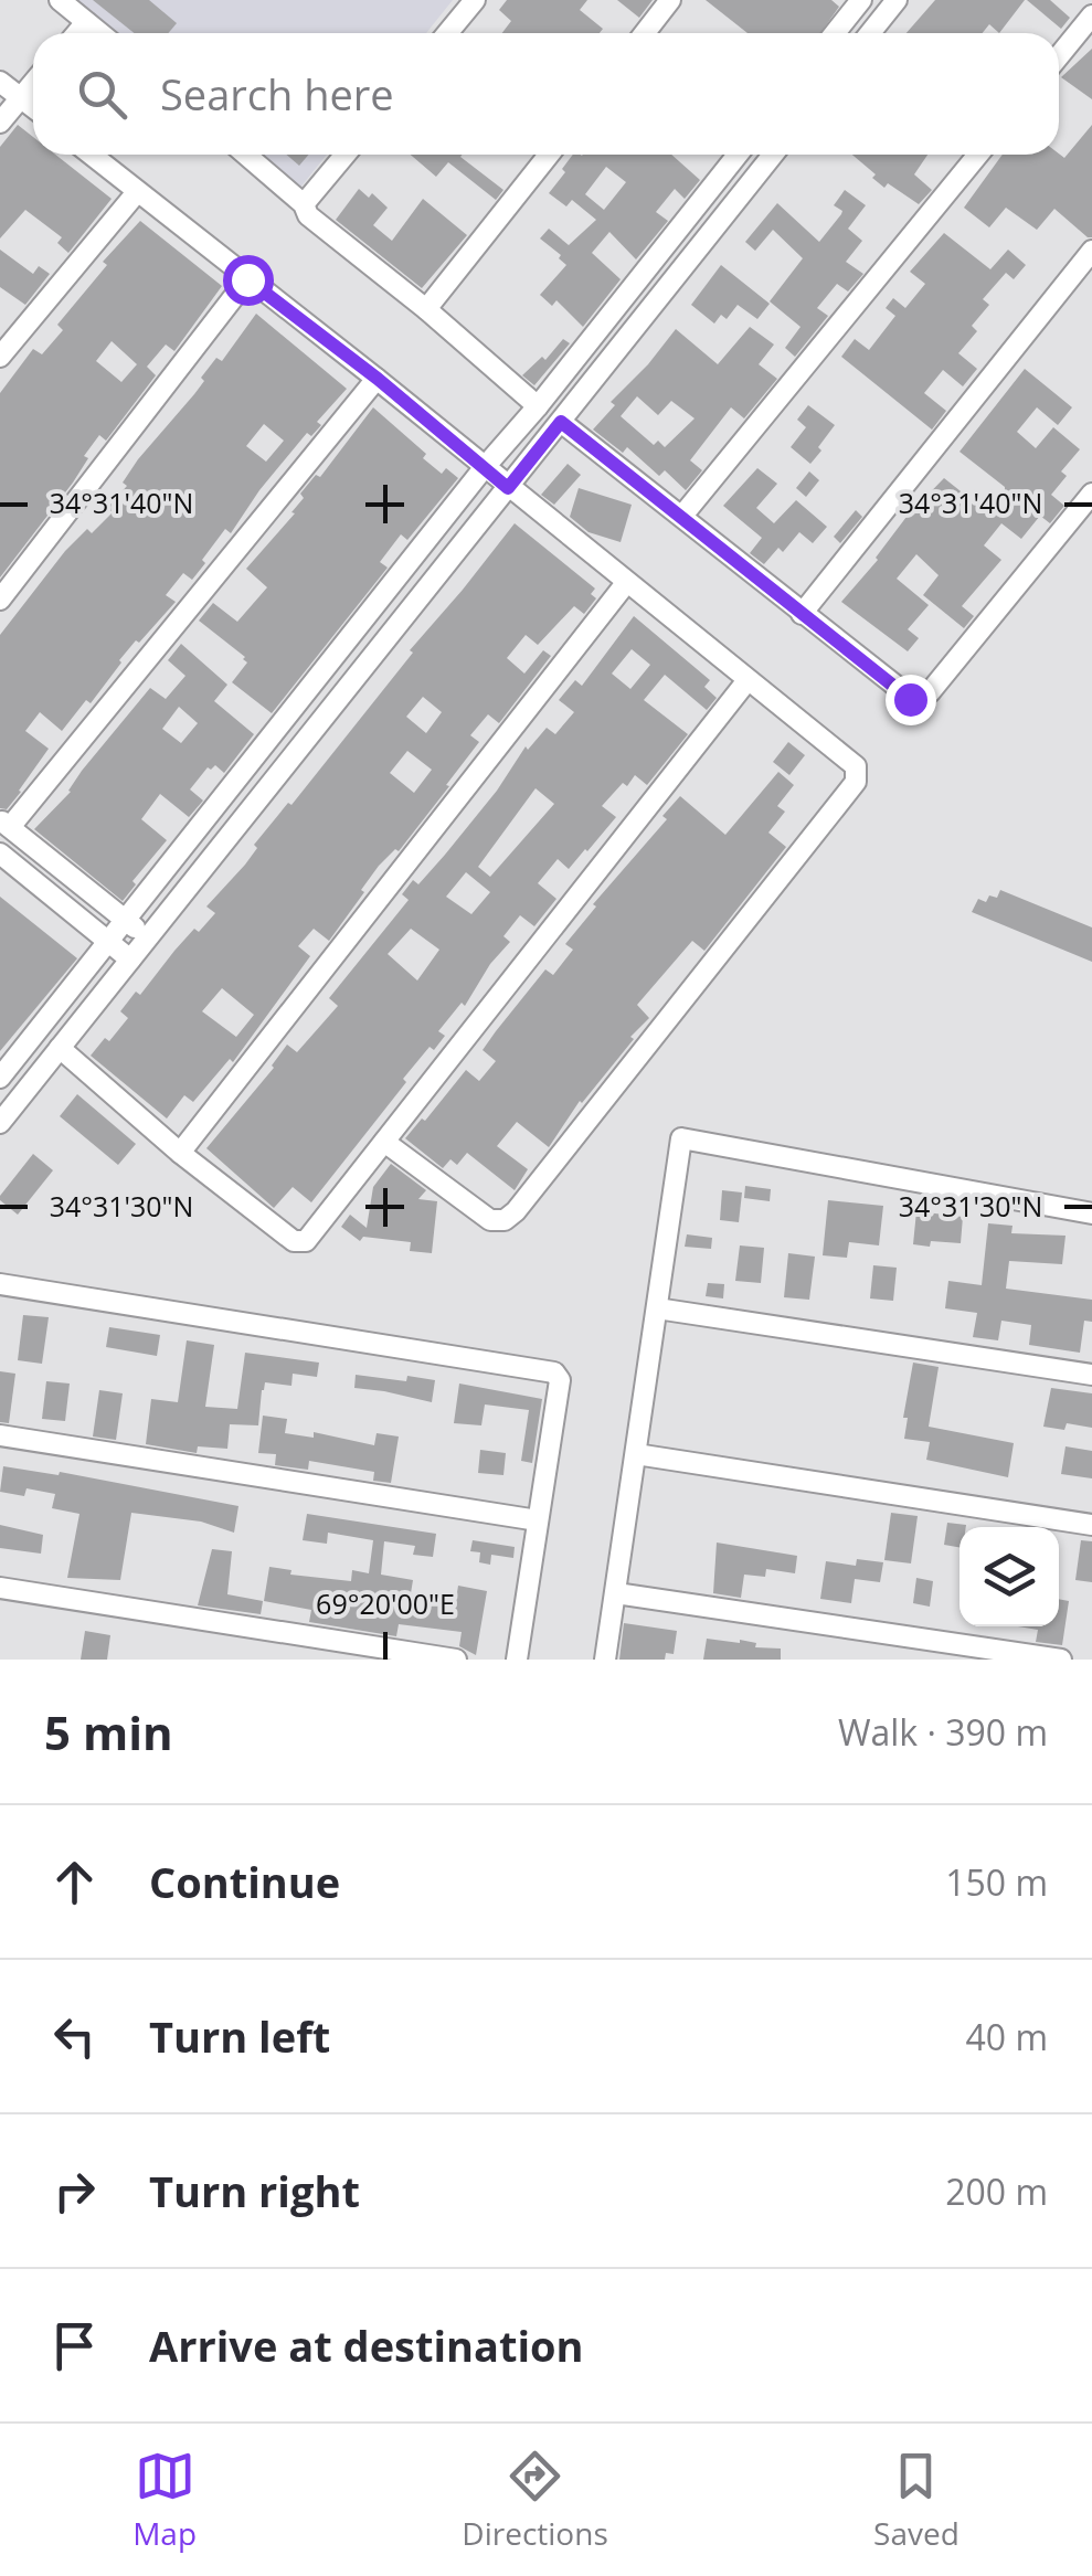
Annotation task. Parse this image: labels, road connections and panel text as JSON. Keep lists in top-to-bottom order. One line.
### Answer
{"page":{"search":"Search here","heading":["5 min","Walk · 390 m"],"list":[["Continue","150 m"],["Turn left","40 m"],["Turn right","200 m"],"Arrive at destination"],"nav":["Map","Directions","Saved"]},"coordinates":["34°31'40\"N","34°31'30\"N","69°20'00\"E"]}
